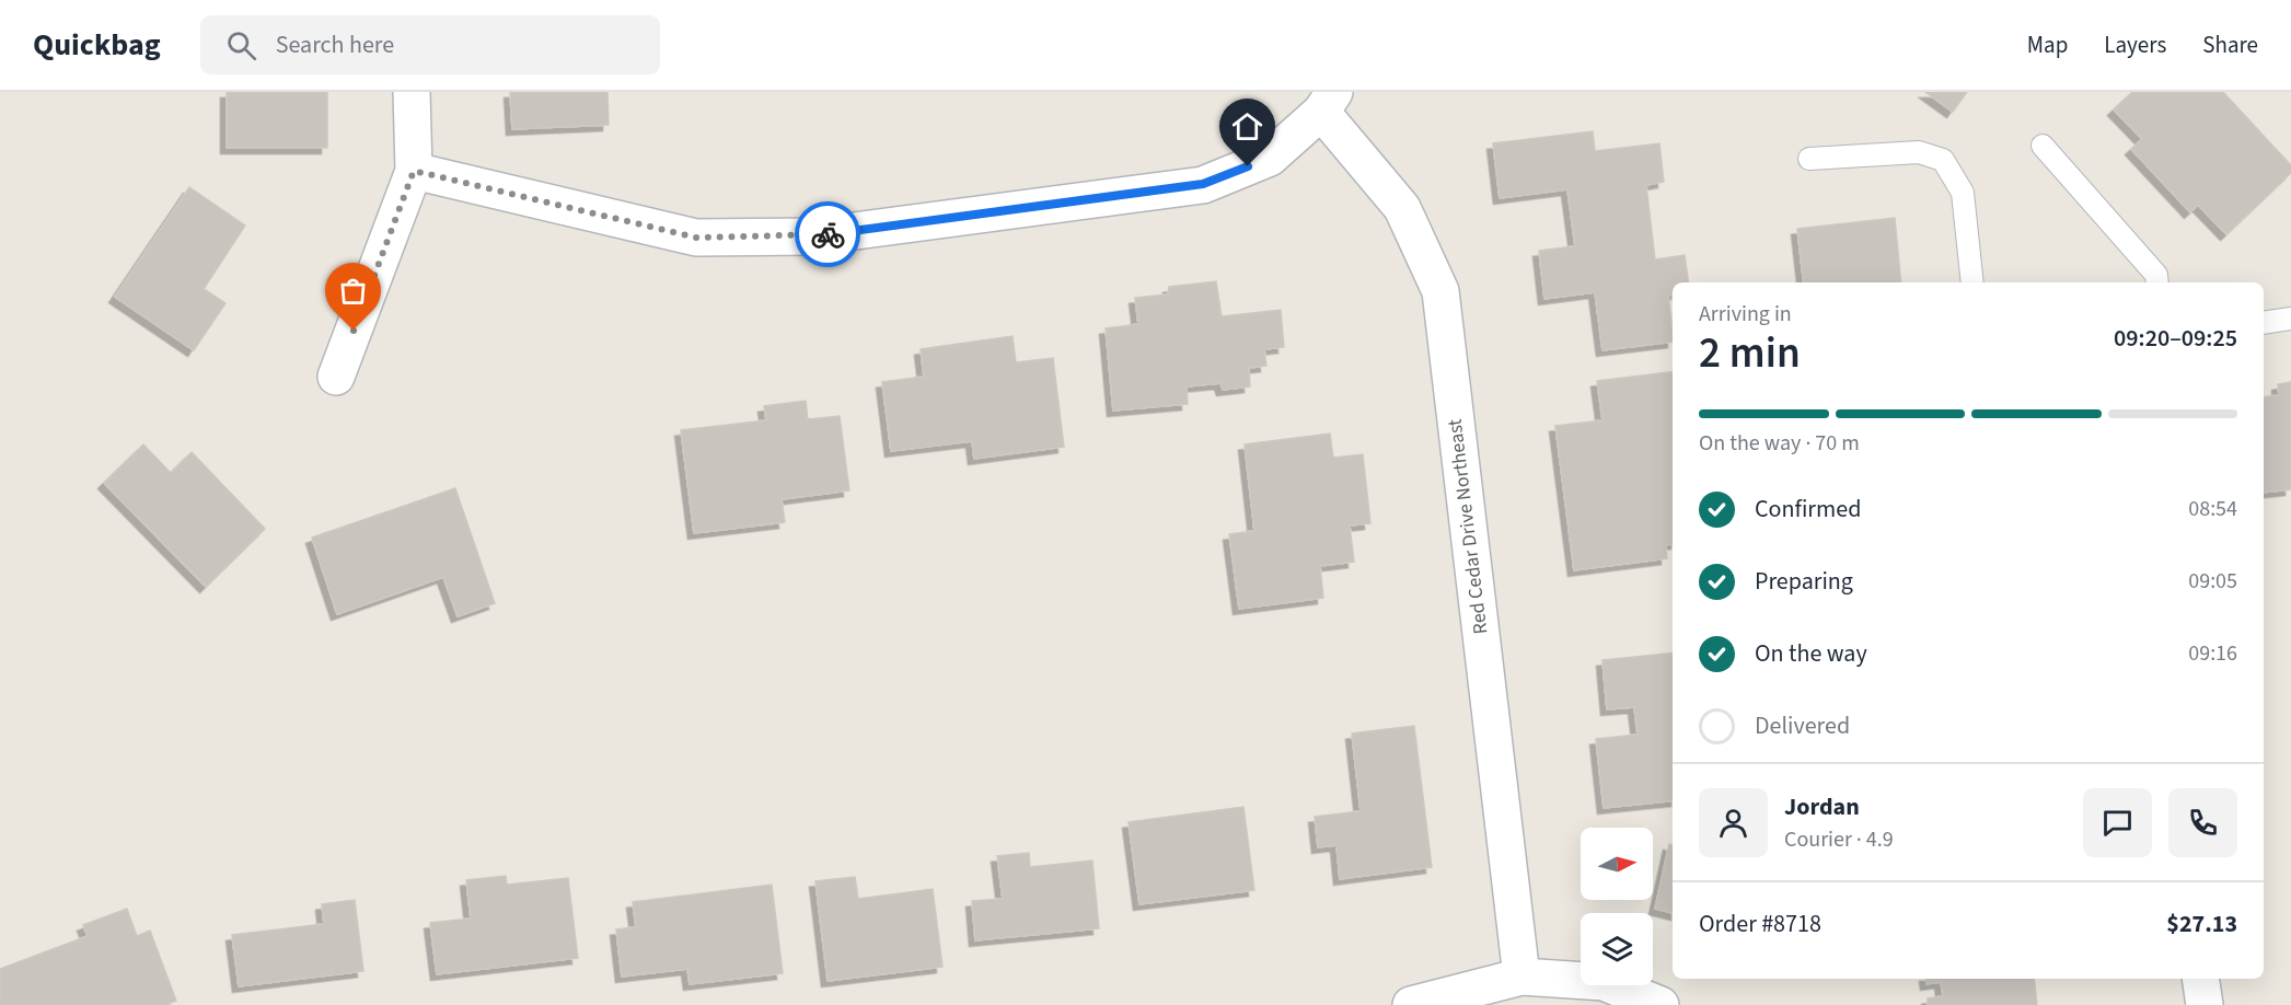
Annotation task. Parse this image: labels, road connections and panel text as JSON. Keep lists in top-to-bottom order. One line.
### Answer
{"streets":{"street":["Red Cedar Drive Northeast"]},"north":"right","page":{"header":"Quickbag","search":"Search here","nav":["Map","Layers","Share"],"heading":["2 min","Arriving in","09:20–09:25"],"panel":["Jordan","Courier · 4.9","Order #8718","$27.13"],"bar":"On the way · 70 m","list":[["Confirmed","08:54"],["Preparing","09:05"],["On the way","09:16"],"Delivered"]}}
